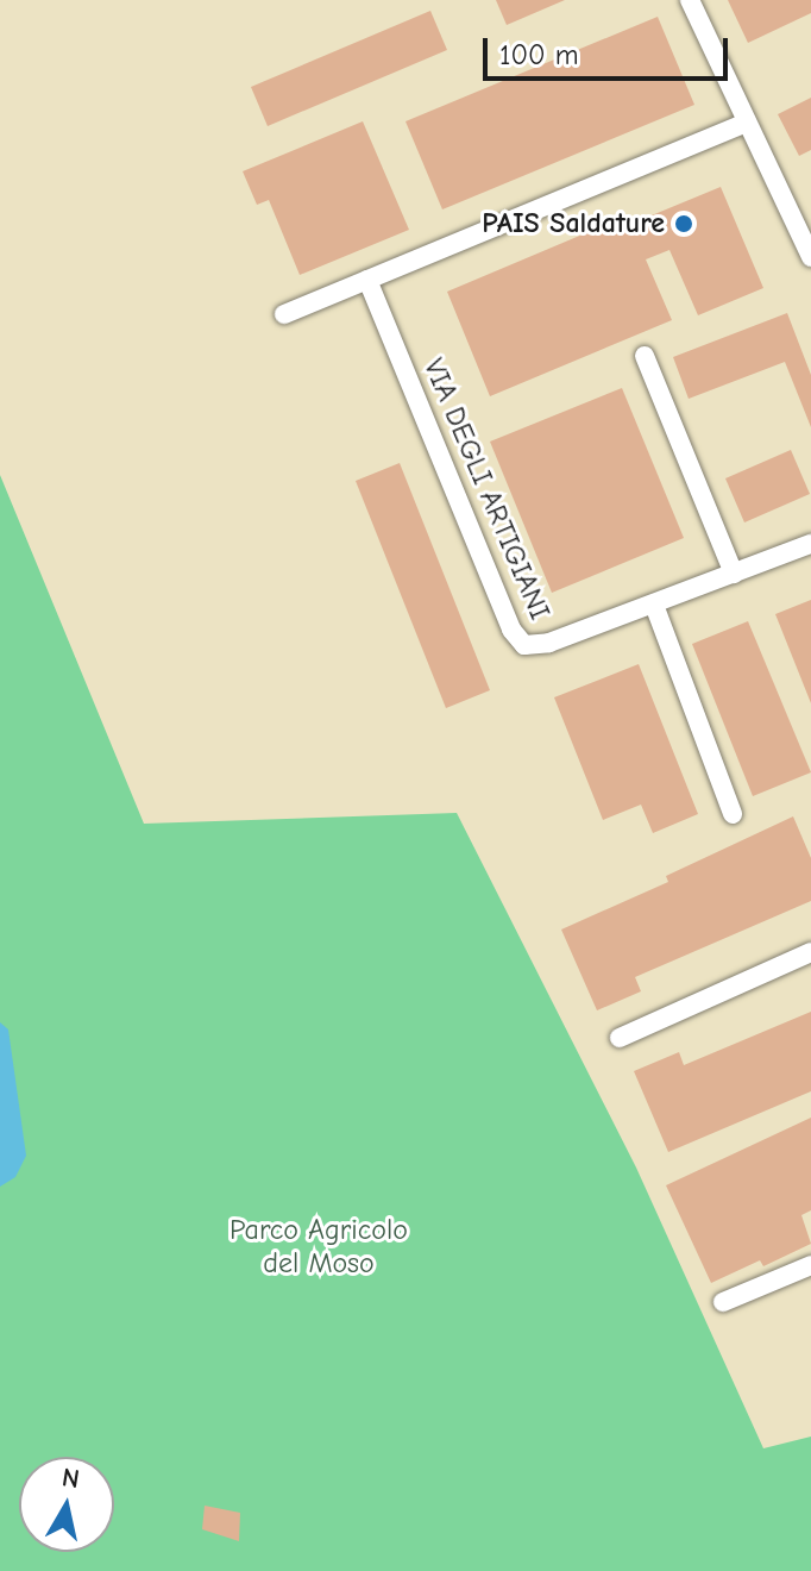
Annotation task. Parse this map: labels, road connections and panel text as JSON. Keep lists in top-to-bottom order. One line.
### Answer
{"streets":{"street":["VIA DEGLI ARTIGIANI"]},"parks":["Parco Agricolo del Moso"],"places":["PAIS Saldature"],"scale_bar":"100 m","north":"top"}
